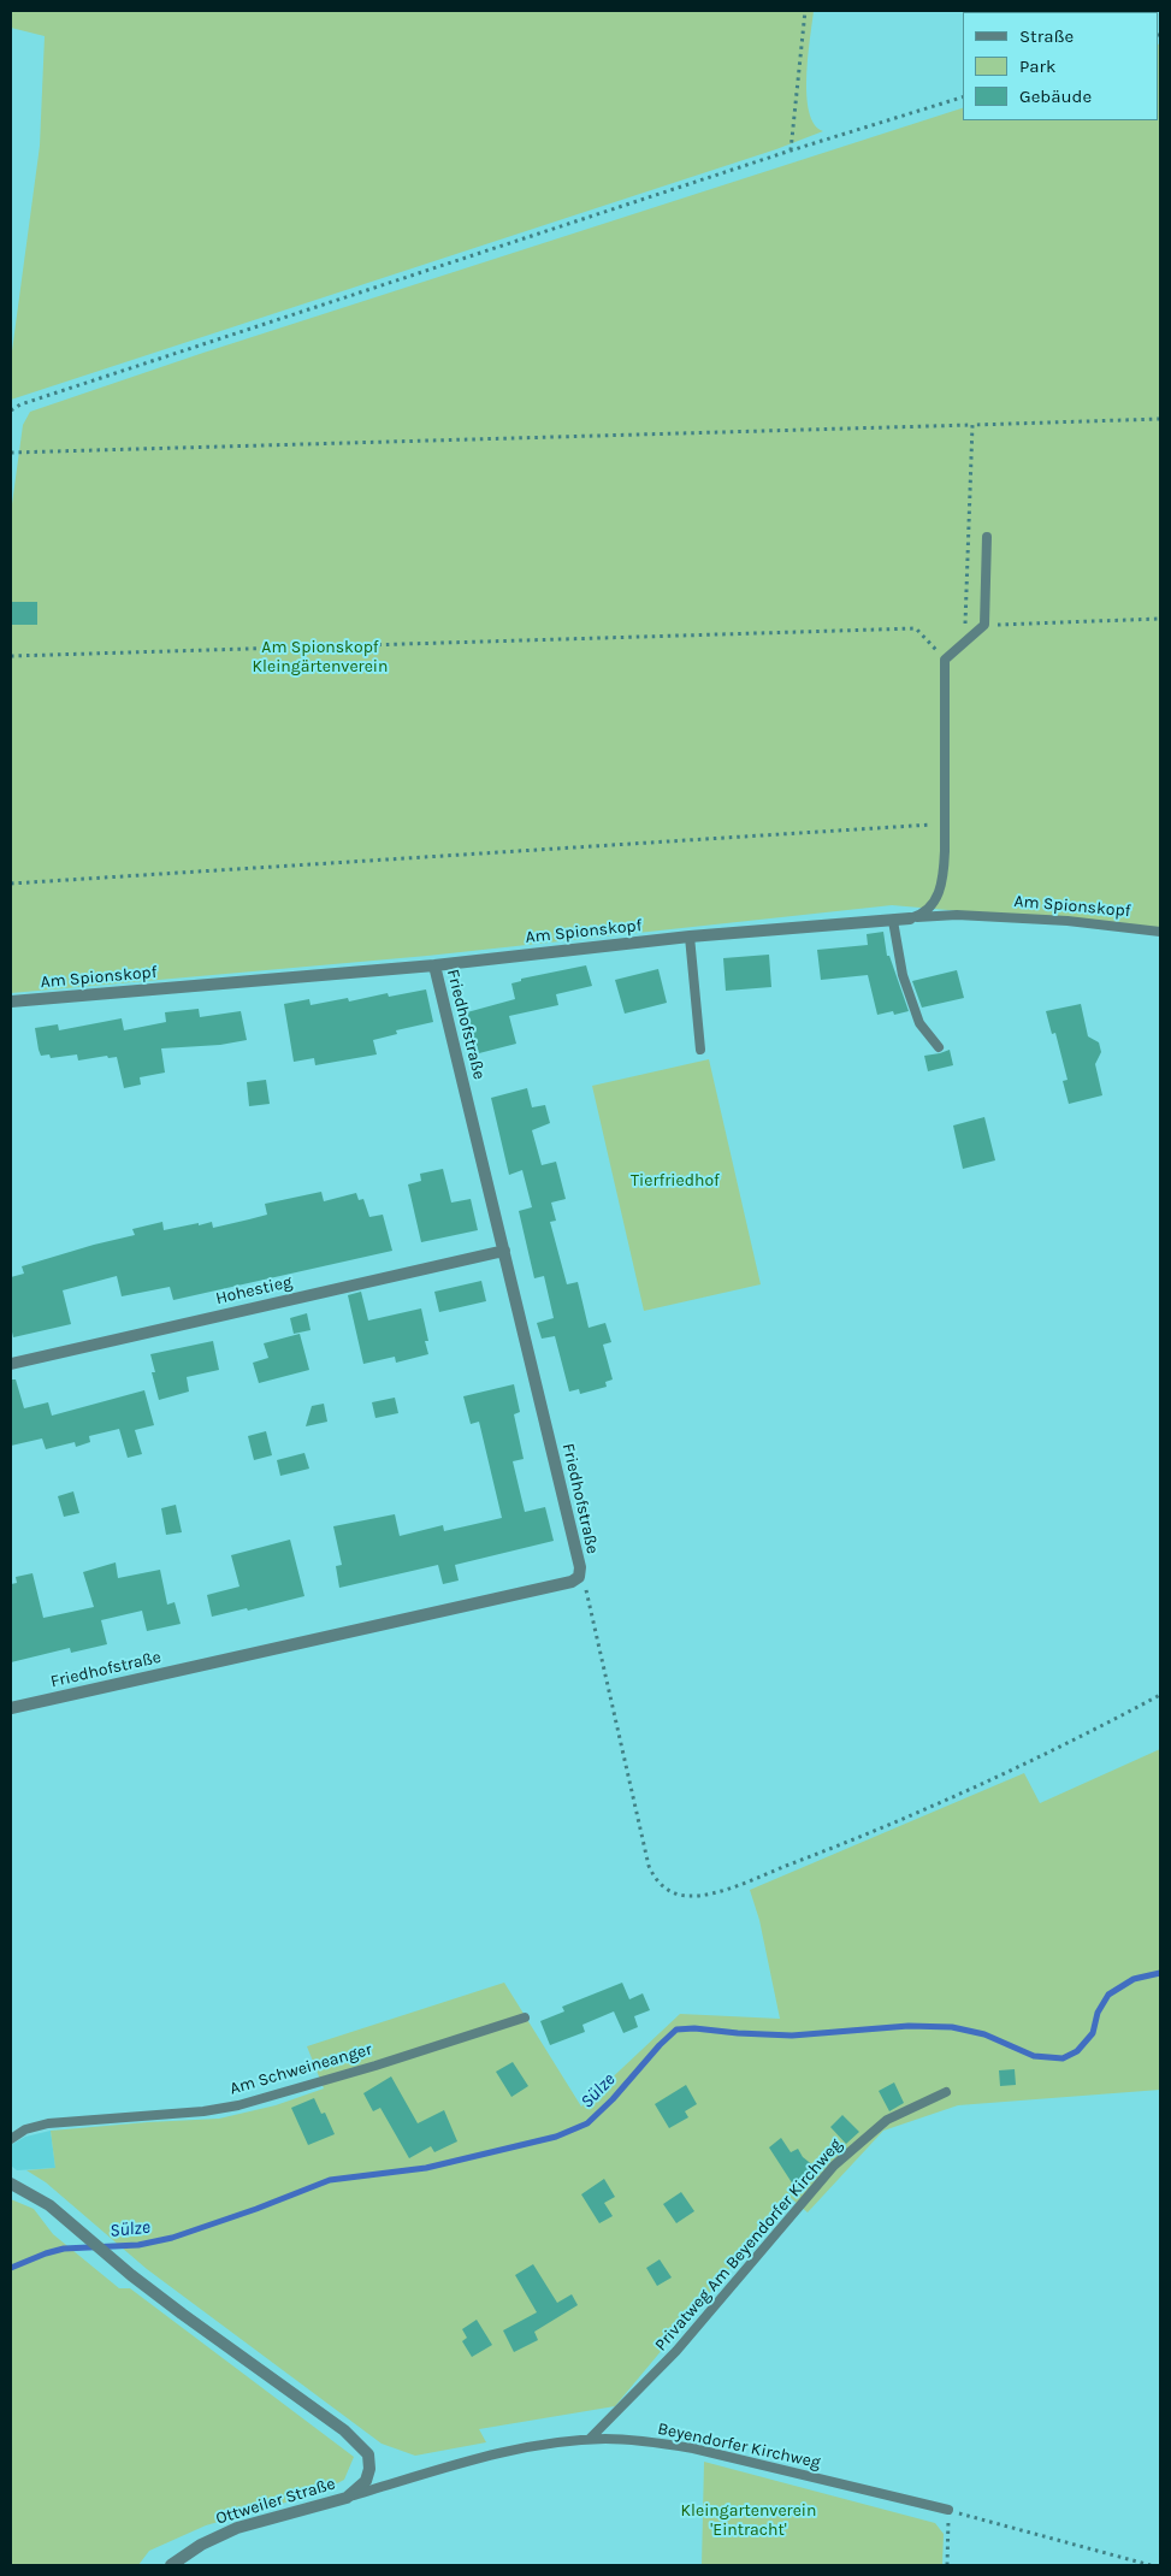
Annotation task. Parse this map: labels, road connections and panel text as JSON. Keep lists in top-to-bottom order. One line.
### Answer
{"streets":{"street":["Am Spionskopf","Friedhofstraße","Hohestieg","Ottweiler Straße"],"lane":["Am Schweineanger","Privatweg Am Beyendorfer Kirchweg","Beyendorfer Kirchweg"]},"crossings":[["Am Spionskopf","Friedhofstraße"],["Friedhofstraße","Hohestieg"],["Privatweg Am Beyendorfer Kirchweg","Beyendorfer Kirchweg"],["Beyendorfer Kirchweg","Ottweiler Straße"]],"water":["Sülze"],"parks":["Am Spionskopf Kleingärtenverein","Tierfriedhof","Kleingartenverein 'Eintracht'"],"legend":["Straße","Park","Gebäude"]}
